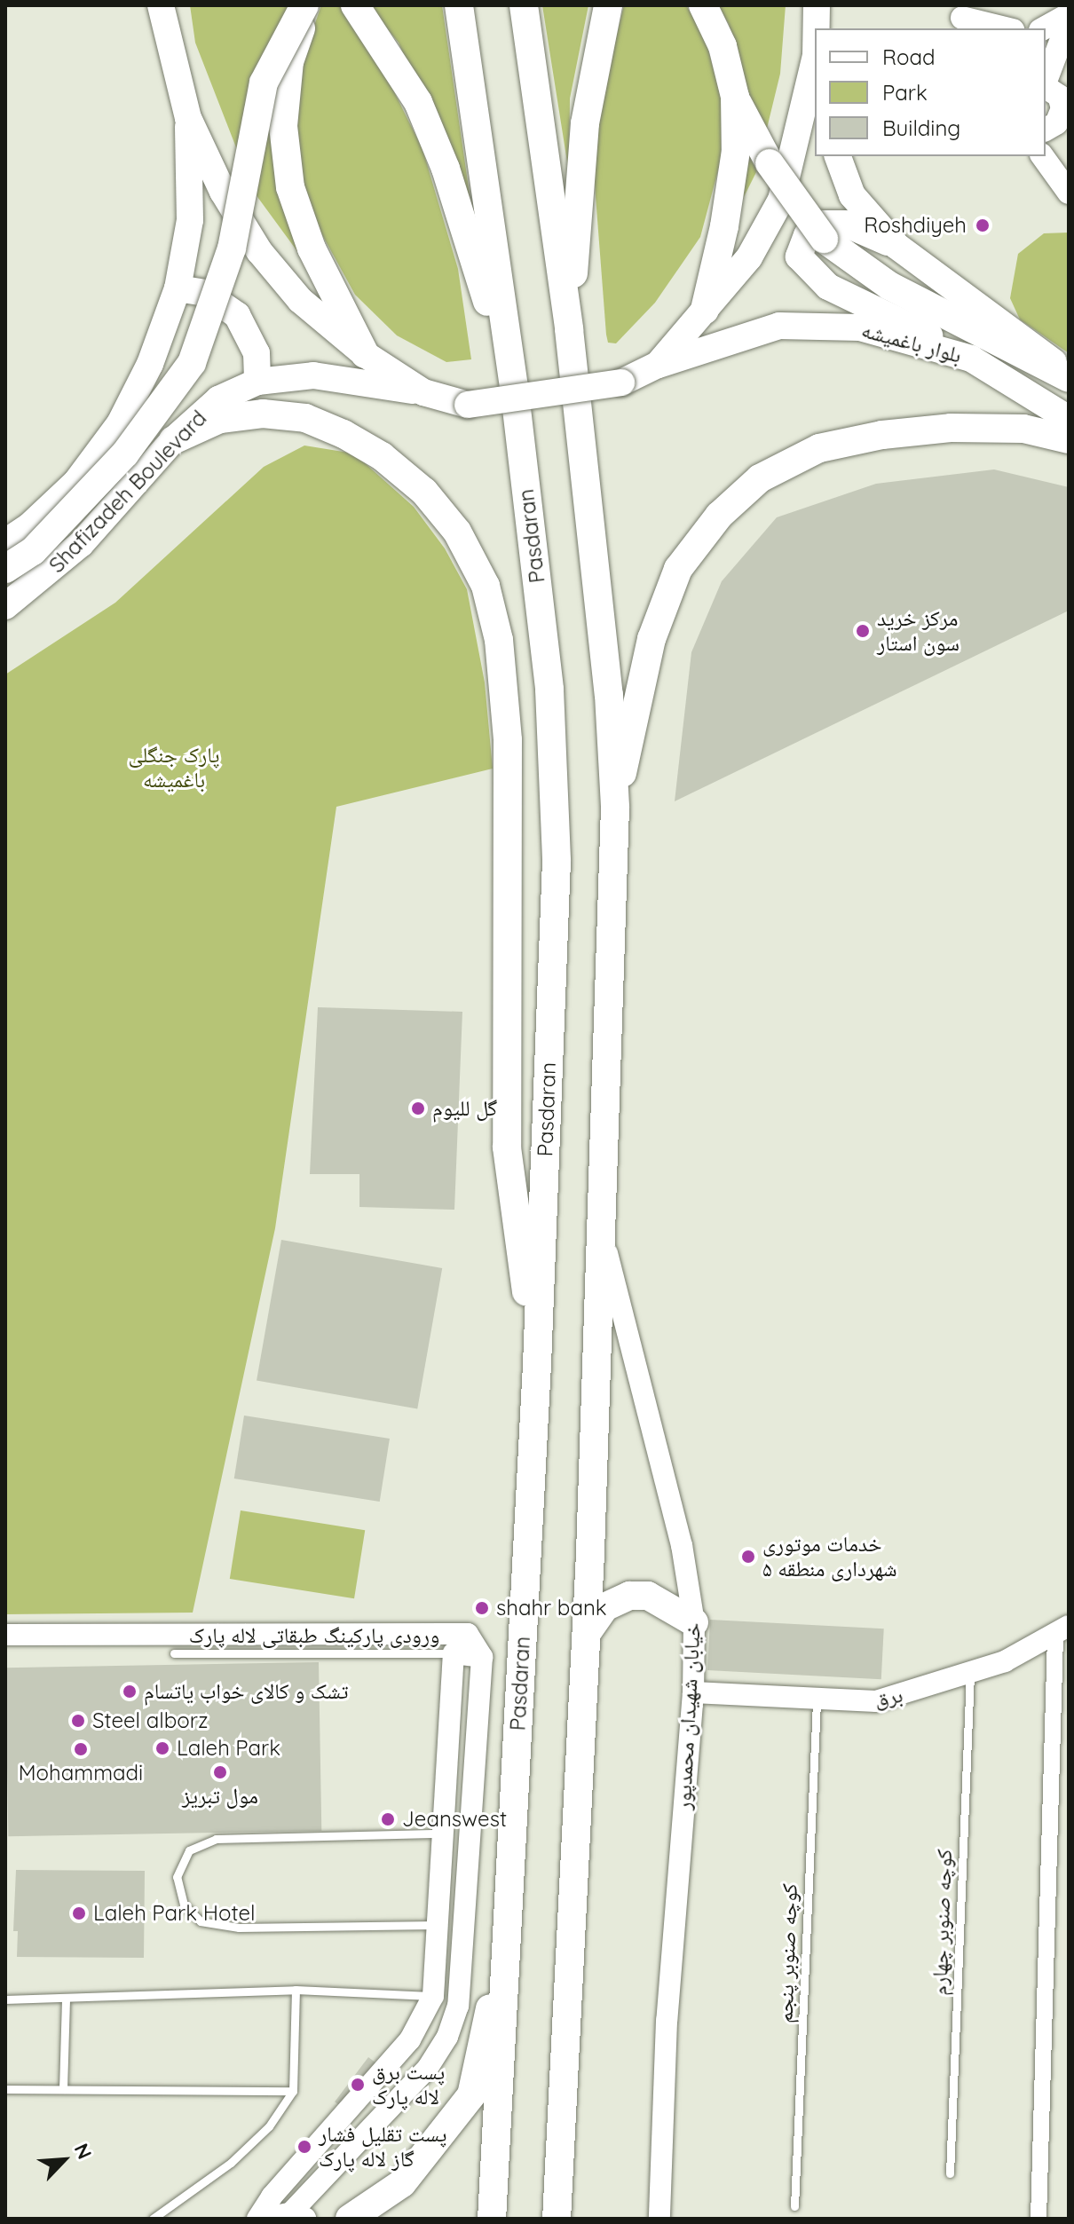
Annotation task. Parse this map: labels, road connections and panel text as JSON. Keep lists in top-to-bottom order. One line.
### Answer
{"streets":{"highway":["Pasdaran"],"main road":["بلوار باغمیشه","Shafizadeh Boulevard"],"street":["برق","خیابان شهیدان محمدپور"],"lane":["ورودی پارکینگ طبقاتی لاله پارک","کوچه صنوبر چهارم","کوچه صنوبر پنجم"]},"crossings":[["بلوار باغمیشه","Shafizadeh Boulevard"],["برق","خیابان شهیدان محمدپور"],["برق","کوچه صنوبر چهارم"],["برق","کوچه صنوبر پنجم"]],"parks":["پارک جنگلی باغمیشه"],"places":["Roshdiyeh","مرکز خرید سون استار","گل للیوم","خدمات موتوری شهرداری منطقه ۵","shahr bank","تشک و کالای خواب یاتسام","Steel alborz","Laleh Park","Mohammadi","مول تبریز","Jeanswest","Laleh Park Hotel","پست برق لاله پارک","پست تقلیل فشار گاز لاله پارک"],"legend":["Road","Park","Building"],"north":"top right"}
